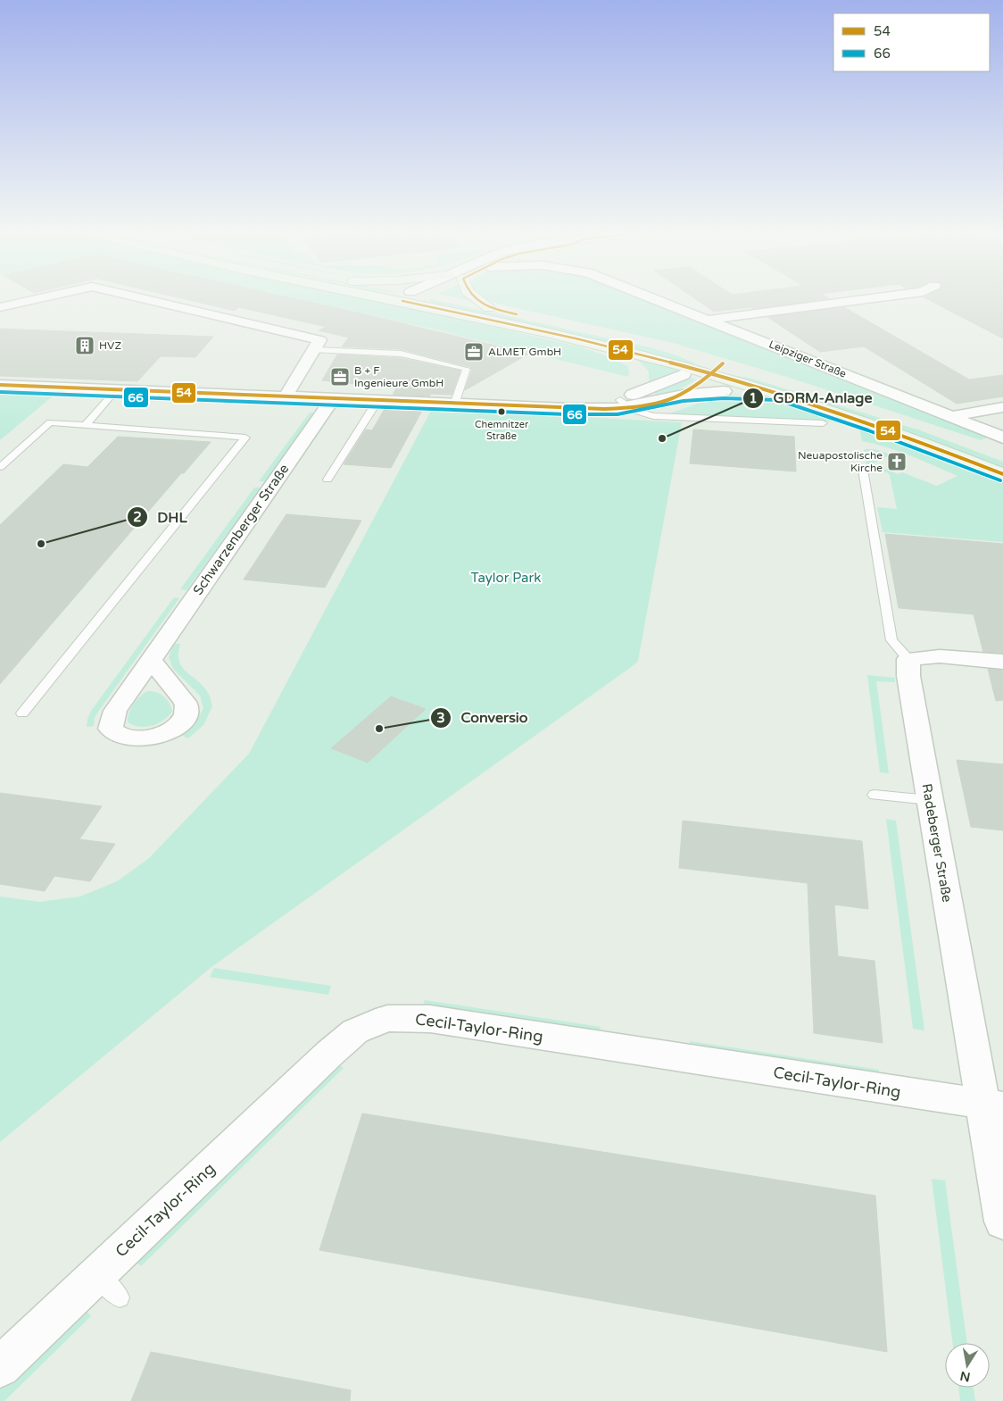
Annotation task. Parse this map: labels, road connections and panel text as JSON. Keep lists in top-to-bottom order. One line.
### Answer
{"streets":{"street":["Leipziger Straße","Schwarzenberger Straße","Radeberger Straße","Cecil-Taylor-Ring"]},"crossings":[["Radeberger Straße","Cecil-Taylor-Ring"]],"parks":["Taylor Park"],"places":{"building":["HVZ"],"office":["ALMET GmbH","B + F Ingenieure GmbH"],"other":["Chemnitzer Straße","GDRM-Anlage","DHL","Conversio"],"church":["Neuapostolische Kirche"]},"lines":["transit line 54","transit line 66"],"legend":["54","66"],"north":"bottom"}
